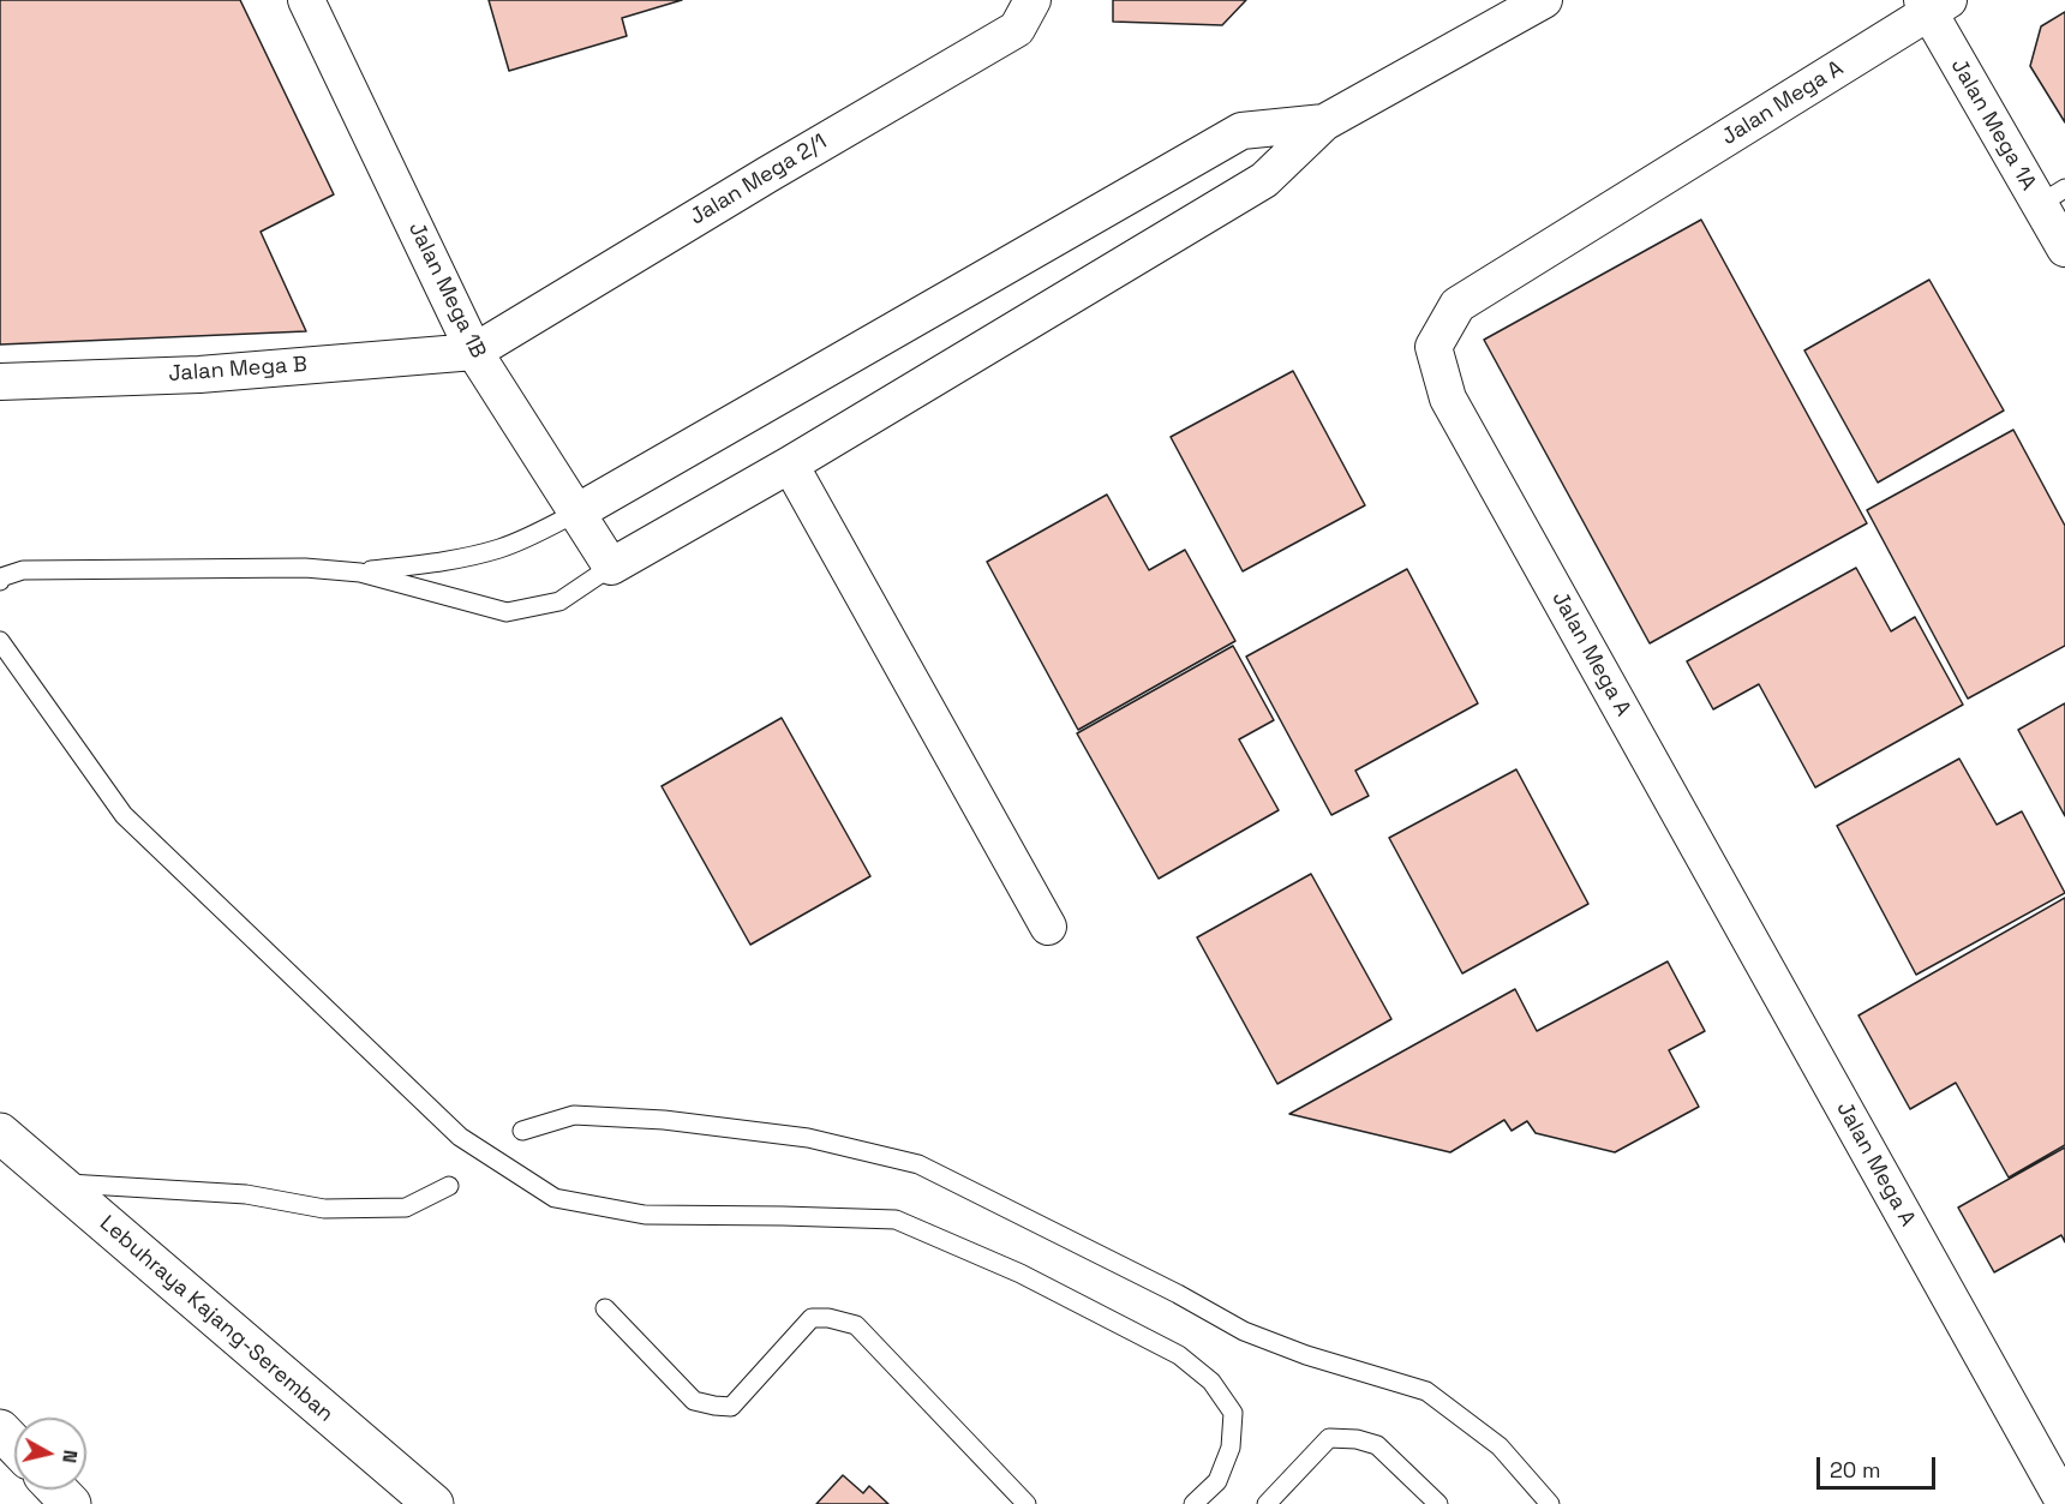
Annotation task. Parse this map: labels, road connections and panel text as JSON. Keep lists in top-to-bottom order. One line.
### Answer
{"streets":{"highway":["Lebuhraya Kajang-Seremban"],"street":["Jalan Mega A","Jalan Mega 1A","Jalan Mega 2/1","Jalan Mega 1B","Jalan Mega B"]},"crossings":[["Jalan Mega A","Jalan Mega 1A"],["Jalan Mega 2/1","Jalan Mega 1B"],["Jalan Mega 2/1","Jalan Mega B"],["Jalan Mega 1B","Jalan Mega B"]],"scale_bar":"20 m","north":"right"}
